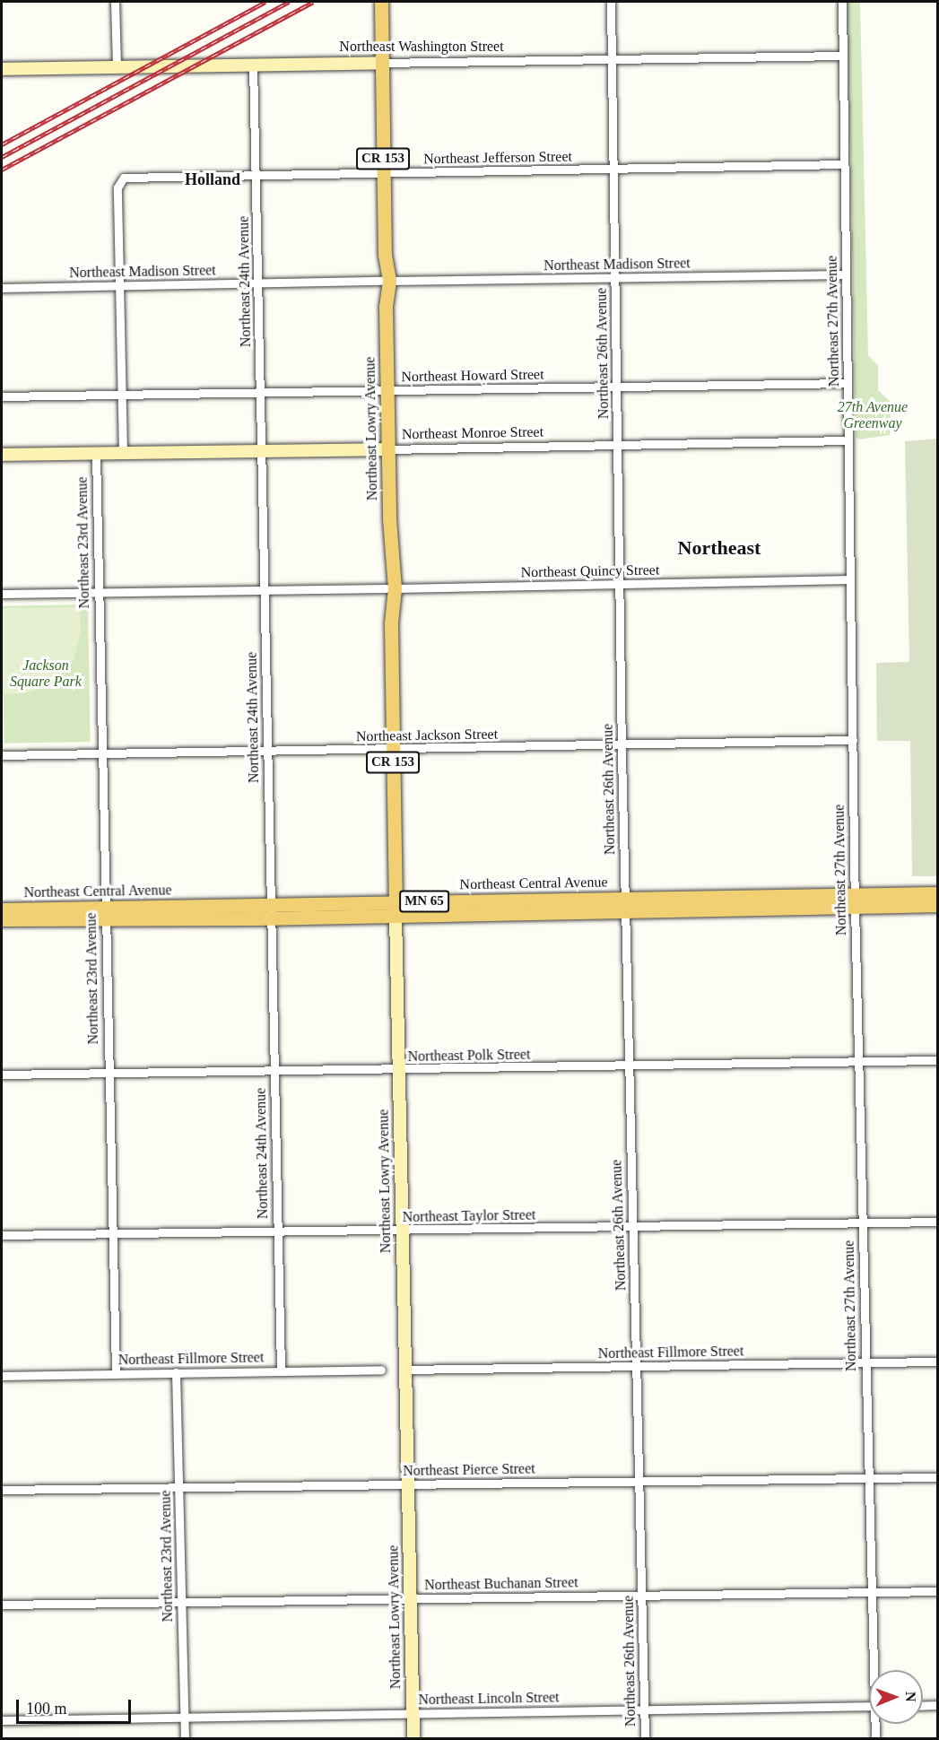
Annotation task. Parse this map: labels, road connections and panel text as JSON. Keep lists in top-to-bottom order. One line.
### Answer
{"streets":{"main road":["Northeast Washington Street","CR 153","Northeast Lowry Avenue","Northeast Monroe Street","Northeast Central Avenue","MN 65"],"street":["Northeast Jefferson Street","Northeast Madison Street","Northeast 24th Avenue","Northeast 27th Avenue","Northeast 26th Avenue","Northeast Howard Street","Northeast 23rd Avenue","Northeast Quincy Street","Northeast Jackson Street","Northeast Polk Street","Northeast Taylor Street","Northeast Fillmore Street","Northeast Pierce Street","Northeast Buchanan Street","Northeast Lincoln Street"]},"crossings":[["Northeast Washington Street","Northeast 24th Avenue"],["Northeast Washington Street","Northeast 27th Avenue"],["Northeast Washington Street","Northeast 26th Avenue"],["Northeast Washington Street","Northeast Lowry Avenue"],["Northeast Jefferson Street","Northeast Madison Street"],["Northeast Jefferson Street","Northeast 24th Avenue"],["Northeast Jefferson Street","Northeast 27th Avenue"],["Northeast Jefferson Street","Northeast 26th Avenue"],["Northeast Jefferson Street","Northeast Lowry Avenue"],["Northeast Madison Street","Northeast 24th Avenue"],["Northeast Madison Street","Northeast 27th Avenue"],["Northeast Madison Street","Northeast 26th Avenue"],["Northeast Madison Street","Northeast Lowry Avenue"],["Northeast 24th Avenue","Northeast Howard Street"],["Northeast 24th Avenue","Northeast Monroe Street"],["Northeast 24th Avenue","Northeast Quincy Street"],["Northeast 24th Avenue","Northeast Jackson Street"],["Northeast 24th Avenue","Northeast Central Avenue"],["Northeast 24th Avenue","Northeast Polk Street"],["Northeast 24th Avenue","Northeast Taylor Street"],["Northeast 24th Avenue","Northeast Fillmore Street"],["Northeast 27th Avenue","Northeast Howard Street"],["Northeast 27th Avenue","Northeast Monroe Street"],["Northeast 27th Avenue","Northeast Quincy Street"],["Northeast 27th Avenue","Northeast Jackson Street"],["Northeast 27th Avenue","Northeast Central Avenue"],["Northeast 27th Avenue","Northeast Polk Street"],["Northeast 27th Avenue","Northeast Taylor Street"],["Northeast 27th Avenue","Northeast Fillmore Street"],["Northeast 27th Avenue","Northeast Pierce Street"],["Northeast 27th Avenue","Northeast Buchanan Street"],["Northeast 26th Avenue","Northeast Howard Street"],["Northeast 26th Avenue","Northeast Monroe Street"],["Northeast 26th Avenue","Northeast Quincy Street"],["Northeast 26th Avenue","Northeast Jackson Street"],["Northeast 26th Avenue","Northeast Central Avenue"],["Northeast 26th Avenue","Northeast Polk Street"],["Northeast 26th Avenue","Northeast Taylor Street"],["Northeast 26th Avenue","Northeast Fillmore Street"],["Northeast 26th Avenue","Northeast Pierce Street"],["Northeast 26th Avenue","Northeast Buchanan Street"],["Northeast 26th Avenue","Northeast Lincoln Street"],["Northeast Howard Street","Northeast Lowry Avenue"],["Northeast Lowry Avenue","Northeast Monroe Street"],["Northeast Lowry Avenue","Northeast Quincy Street"],["Northeast Lowry Avenue","Northeast Jackson Street"],["Northeast Lowry Avenue","Northeast Central Avenue"],["Northeast Lowry Avenue","Northeast Polk Street"],["Northeast Lowry Avenue","Northeast Taylor Street"],["Northeast Lowry Avenue","Northeast Fillmore Street"],["Northeast Lowry Avenue","Northeast Pierce Street"],["Northeast Lowry Avenue","Northeast Buchanan Street"],["Northeast Lowry Avenue","Northeast Lincoln Street"],["Northeast Monroe Street","Northeast 23rd Avenue"],["Northeast 23rd Avenue","Northeast Quincy Street"],["Northeast 23rd Avenue","Northeast Jackson Street"],["Northeast 23rd Avenue","Northeast Central Avenue"],["Northeast 23rd Avenue","Northeast Polk Street"],["Northeast 23rd Avenue","Northeast Taylor Street"],["Northeast 23rd Avenue","Northeast Fillmore Street"],["Northeast 23rd Avenue","Northeast Pierce Street"],["Northeast 23rd Avenue","Northeast Buchanan Street"],["Northeast 23rd Avenue","Northeast Lincoln Street"]],"districts":["Holland","Northeast"],"parks":["27th Avenue Greenway","Jackson Square Park"],"scale_bar":"100 m","north":"right"}
